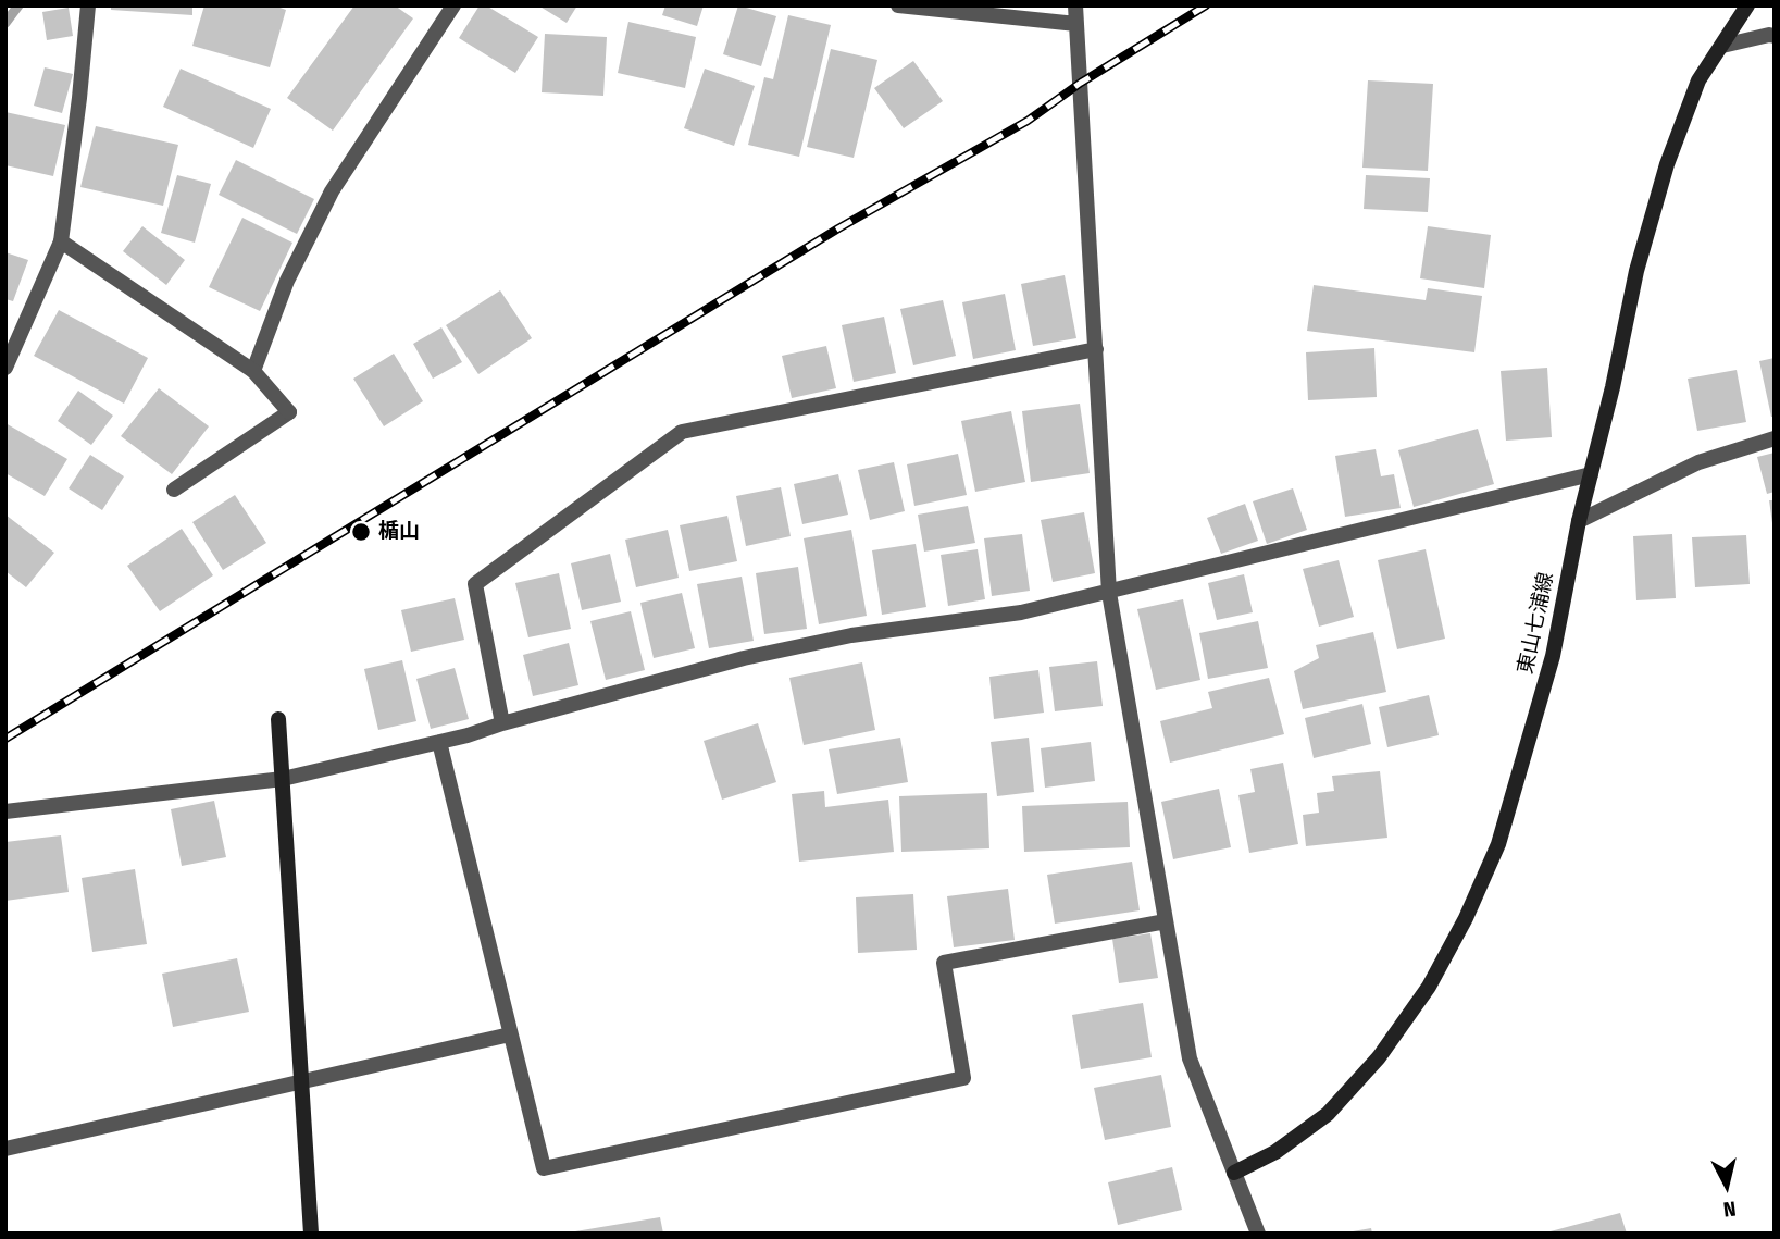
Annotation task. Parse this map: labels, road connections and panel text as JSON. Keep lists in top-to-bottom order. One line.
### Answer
{"streets":{"main road":["東山七浦線"]},"places":["楯山"],"north":"bottom"}
